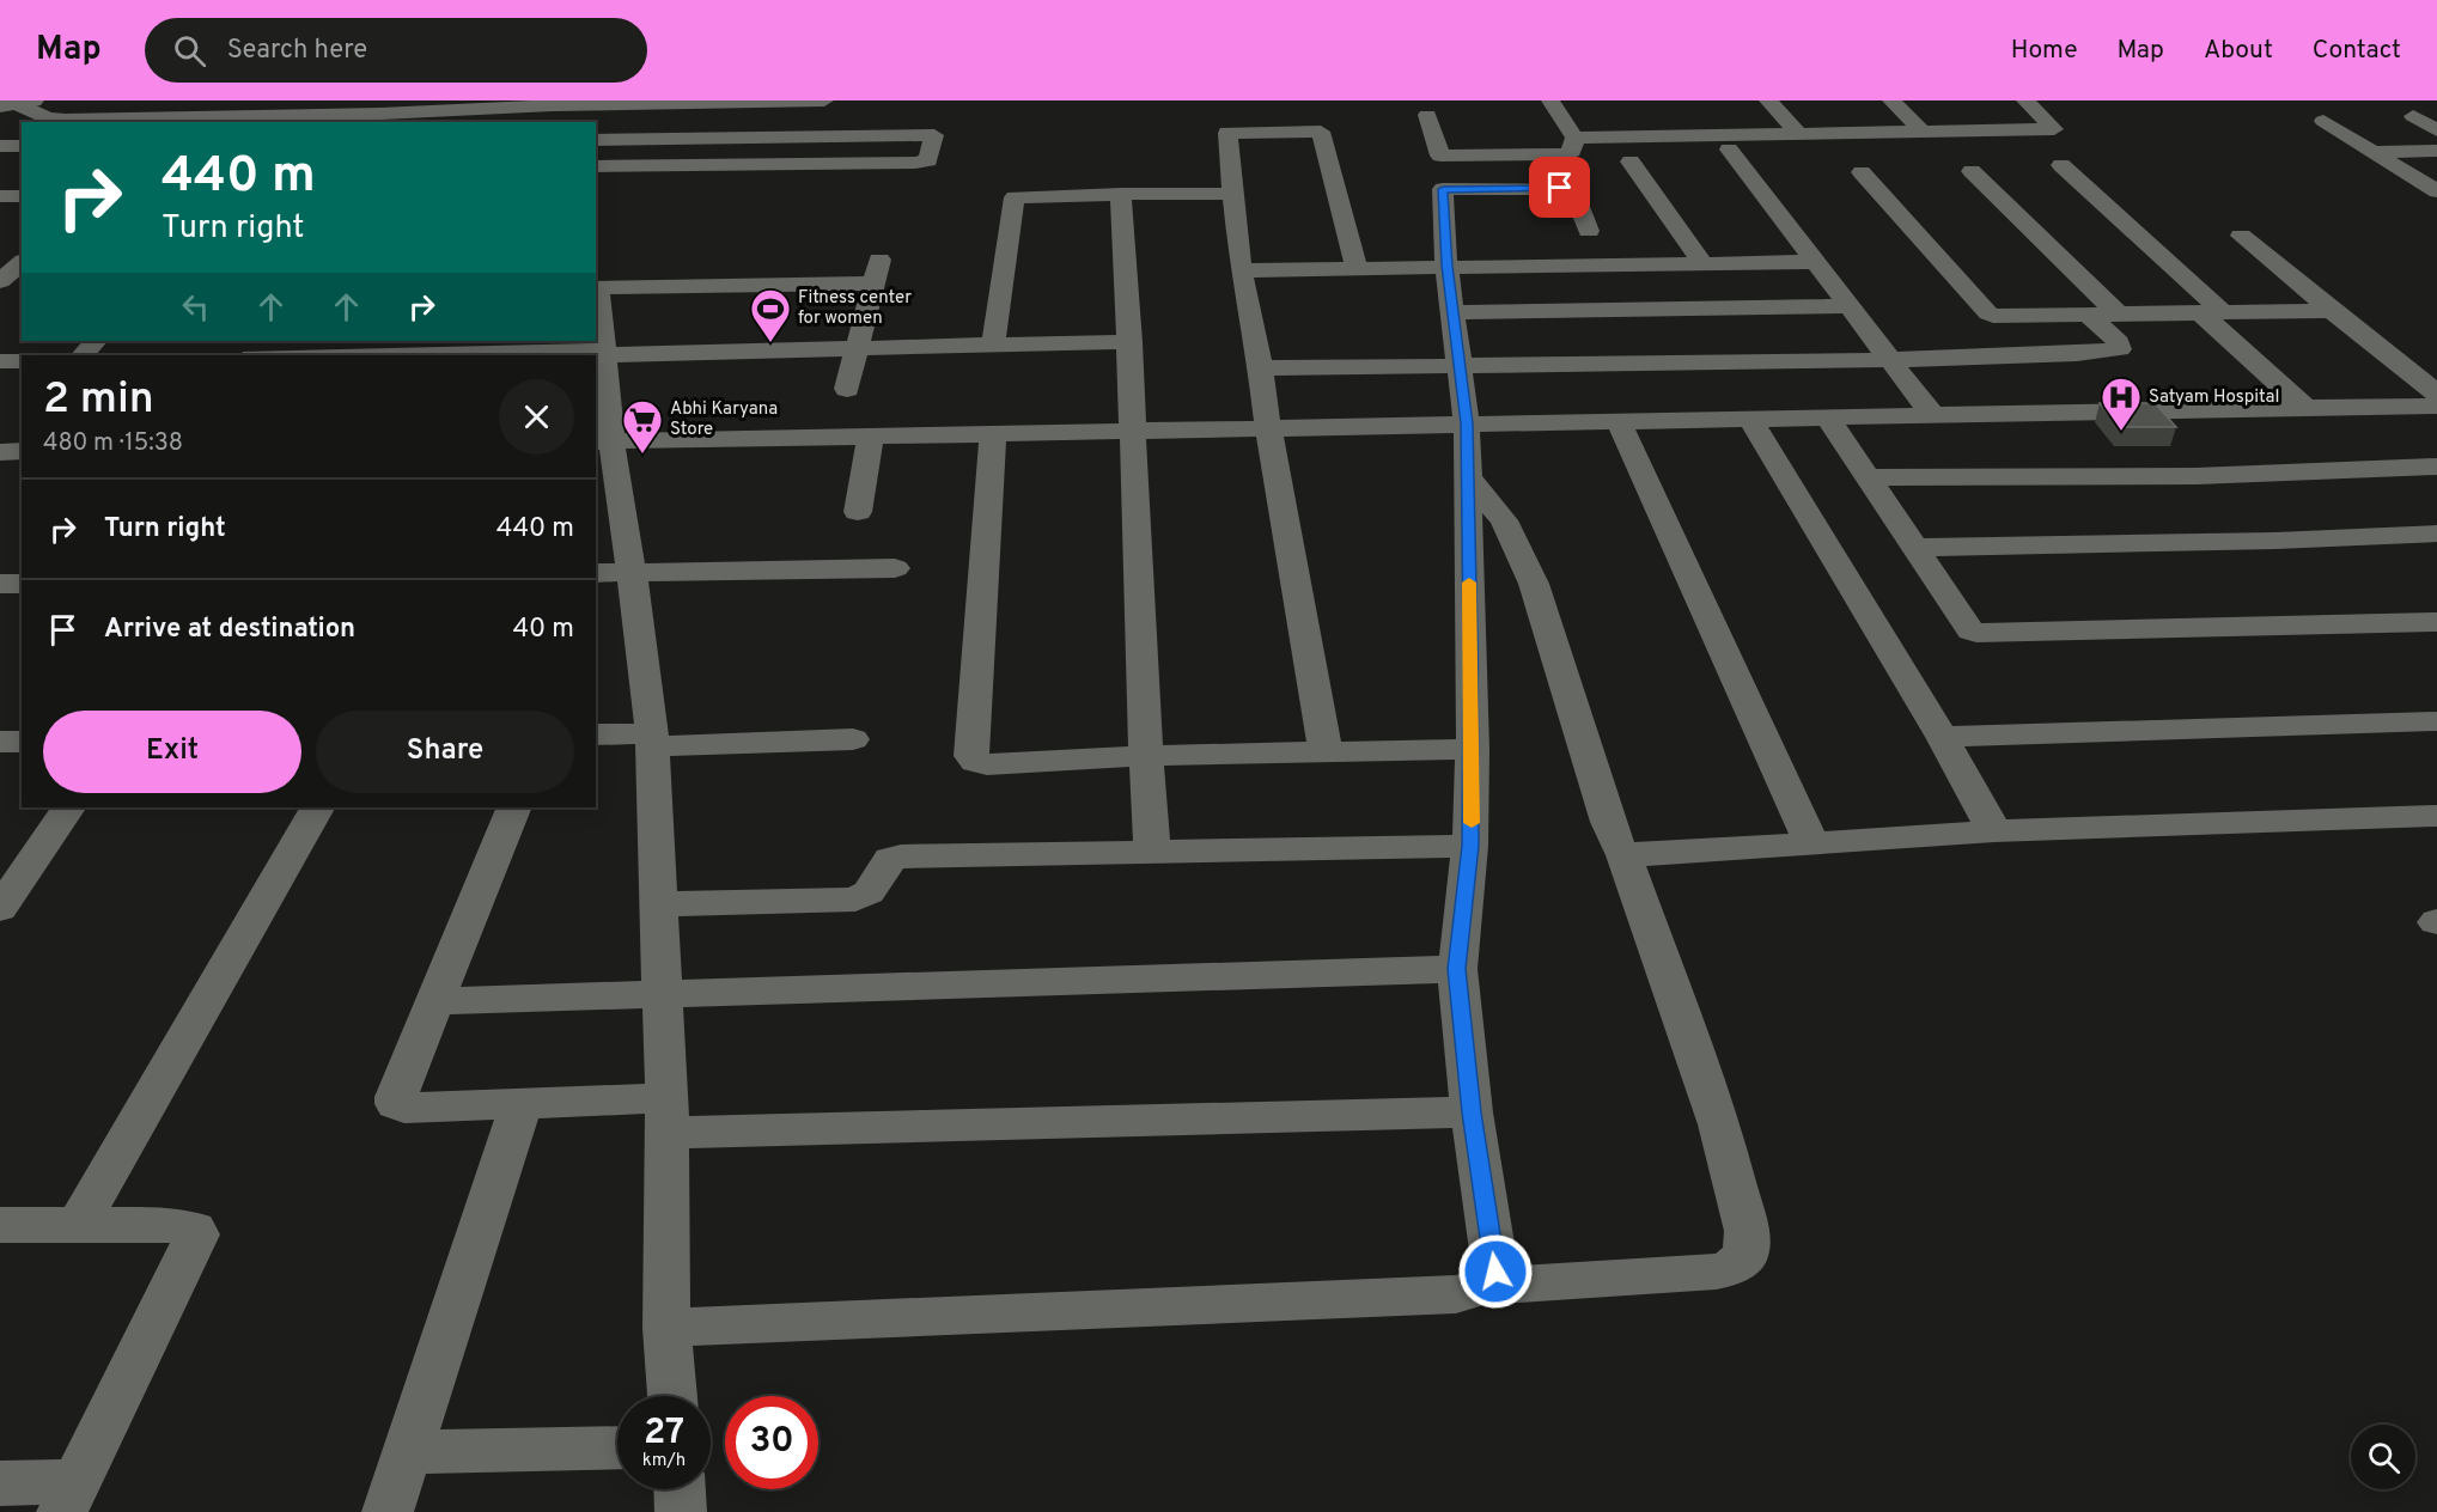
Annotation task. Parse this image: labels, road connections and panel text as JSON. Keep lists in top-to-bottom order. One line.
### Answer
{"places":{"sports":["Fitness center for women"],"hospital":["Satyam Hospital"],"supermarket":["Abhi Karyana Store"]},"page":{"header":"Map","search":"Search here","nav":["Home","Map","About","Contact"],"turn":["440 m","Turn right"],"heading":["2 min","480 m · 15:38"],"list":[{"name":"Turn right","value":"440 m"},{"name":"Arrive at destination","value":"40 m"}],"buttons":["Exit","Share"],"speed":"27 km/h","limit":"30"}}
